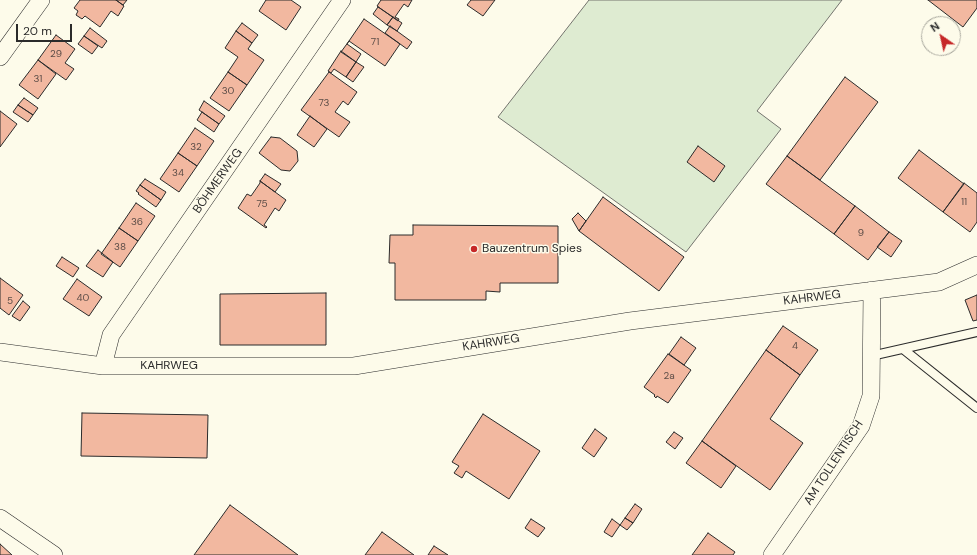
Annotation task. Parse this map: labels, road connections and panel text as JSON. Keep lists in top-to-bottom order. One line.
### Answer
{"streets":{"street":["BÖHMERWEG","KAHRWEG","AM TOLLENTISCH"]},"crossings":[["BÖHMERWEG","KAHRWEG"],["KAHRWEG","AM TOLLENTISCH"]],"places":["Bauzentrum Spies"],"house_numbers":["71","29","31","30","73","32","34","11","75","36","9","38","40","5","4","2a"],"scale_bar":"20 m","north":"top left"}
